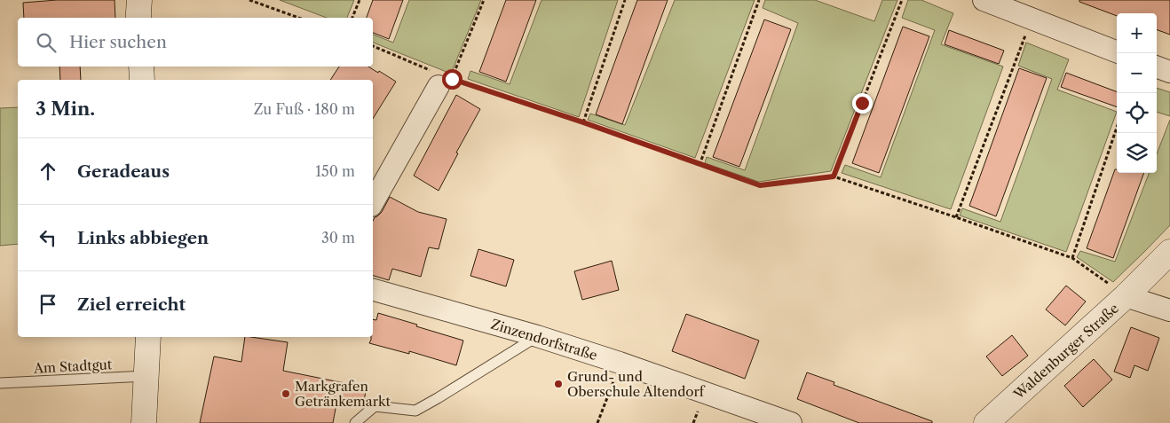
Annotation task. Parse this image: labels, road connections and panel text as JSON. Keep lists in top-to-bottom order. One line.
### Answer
{"streets":{"street":["Zinzendorfstraße","Waldenburger Straße"],"lane":["Am Stadtgut"]},"places":["Grund- und Oberschule Altendorf","Markgrafen Getränkemarkt"],"page":{"map_buttons":["+","−"],"search":"Hier suchen","heading":["3 Min.","Zu Fuß · 180 m"],"list":[["Geradeaus","150 m"],["Links abbiegen","30 m"],"Ziel erreicht"]}}
